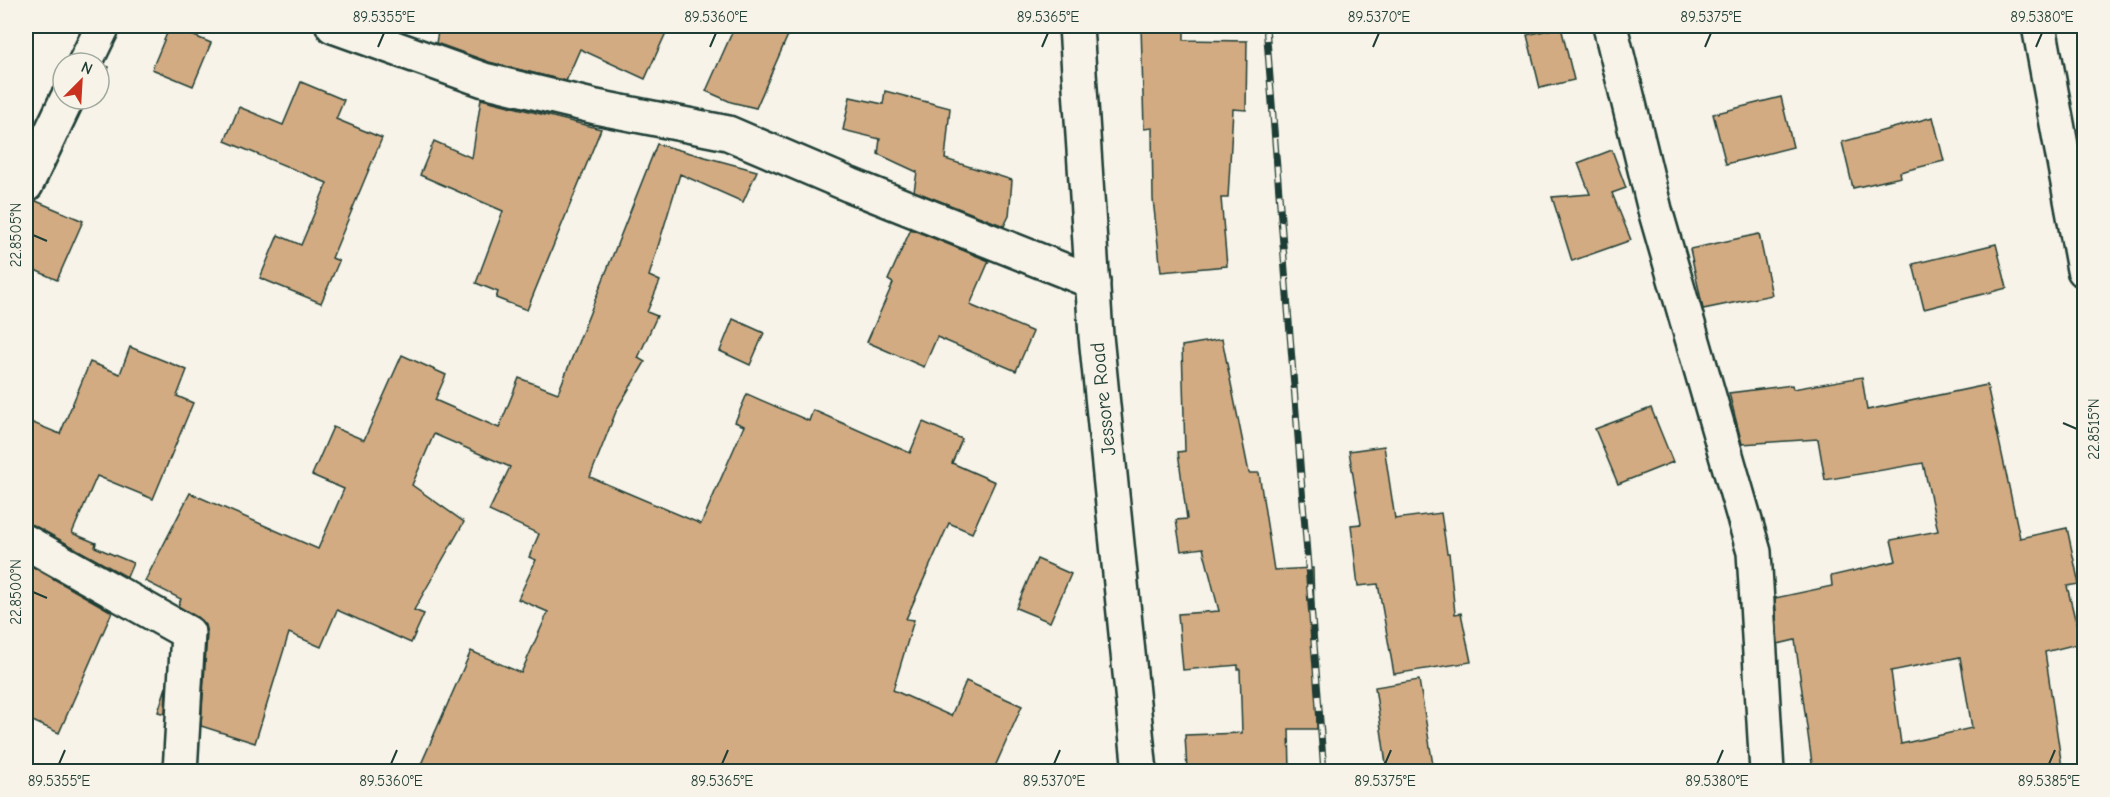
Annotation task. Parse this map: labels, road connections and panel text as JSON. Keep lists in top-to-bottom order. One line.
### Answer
{"streets":{"main road":["Jessore Road"]},"north":"top right","coordinates":["89.5355°E","89.5360°E","89.5365°E","89.5370°E","89.5375°E","89.5380°E","22.8505°N","22.8515°N","22.8500°N","89.5385°E"]}
